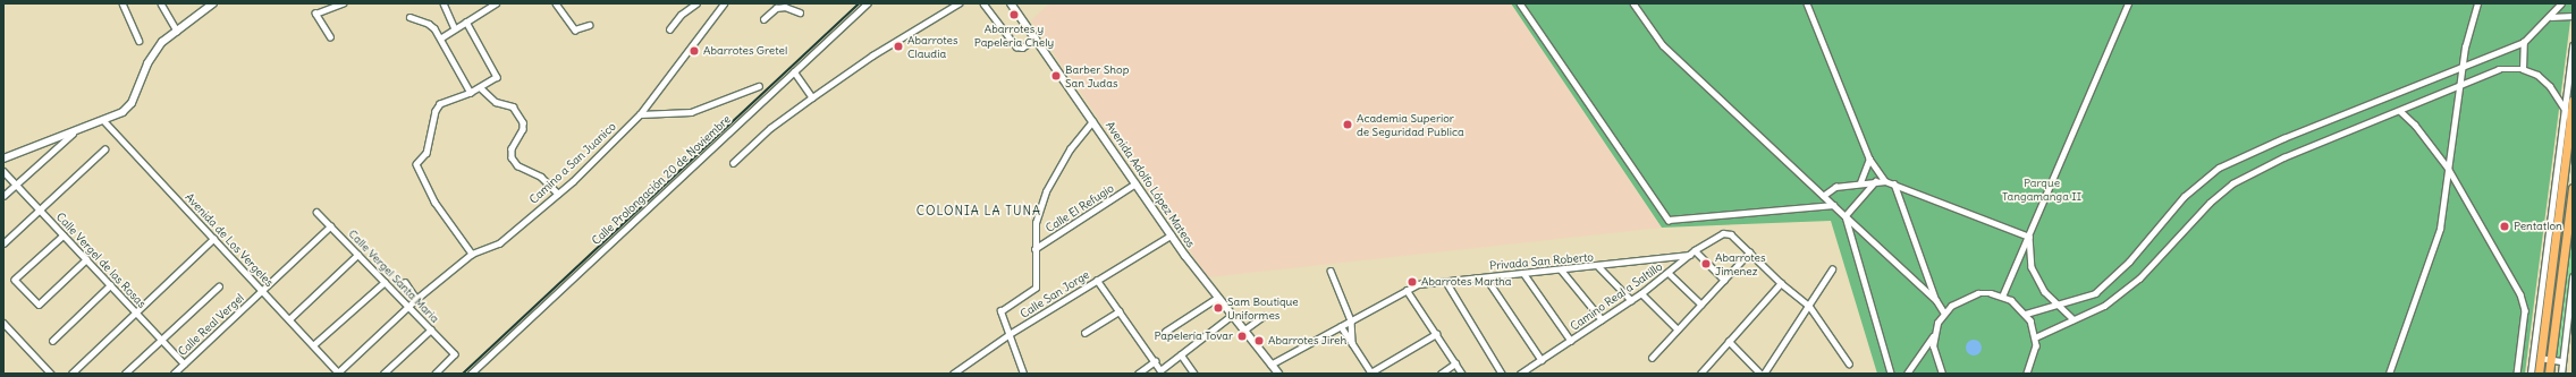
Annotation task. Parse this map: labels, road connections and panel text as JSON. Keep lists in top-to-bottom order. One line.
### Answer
{"streets":{"street":["Camino a San Juanico","Calle Prolongación 20 de Noviembre","Avenida Adolfo López Mateos","Calle El Refugio","Avenida de Los Vergeles","Calle Vergel de las Rosas","Privada San Roberto","Calle Vergel Santa Maria","Calle San Jorge","Camino Real a Saltillo","Calle Real Vergel"]},"crossings":[["Camino a San Juanico","Avenida de Los Vergeles"],["Camino a San Juanico","Calle Vergel Santa Maria"],["Avenida Adolfo López Mateos","Calle El Refugio"],["Avenida Adolfo López Mateos","Privada San Roberto"],["Avenida Adolfo López Mateos","Calle San Jorge"],["Avenida de Los Vergeles","Calle Real Vergel"],["Calle Vergel de las Rosas","Calle Real Vergel"],["Privada San Roberto","Camino Real a Saltillo"],["Calle Vergel Santa Maria","Calle Real Vergel"]],"districts":["COLONIA LA TUNA"],"parks":["Parque Tangamanga II"],"places":["Abarrotes y Papeleria Chely","Abarrotes Claudia","Abarrotes Gretel","Barber Shop San Judas","Academia Superior de Seguridad Publica","Pentatlon","Abarrotes Jimenez","Abarrotes Martha","Sam Boutique Uniformes","Papelería Tovar","Abarrotes Jireh"]}
